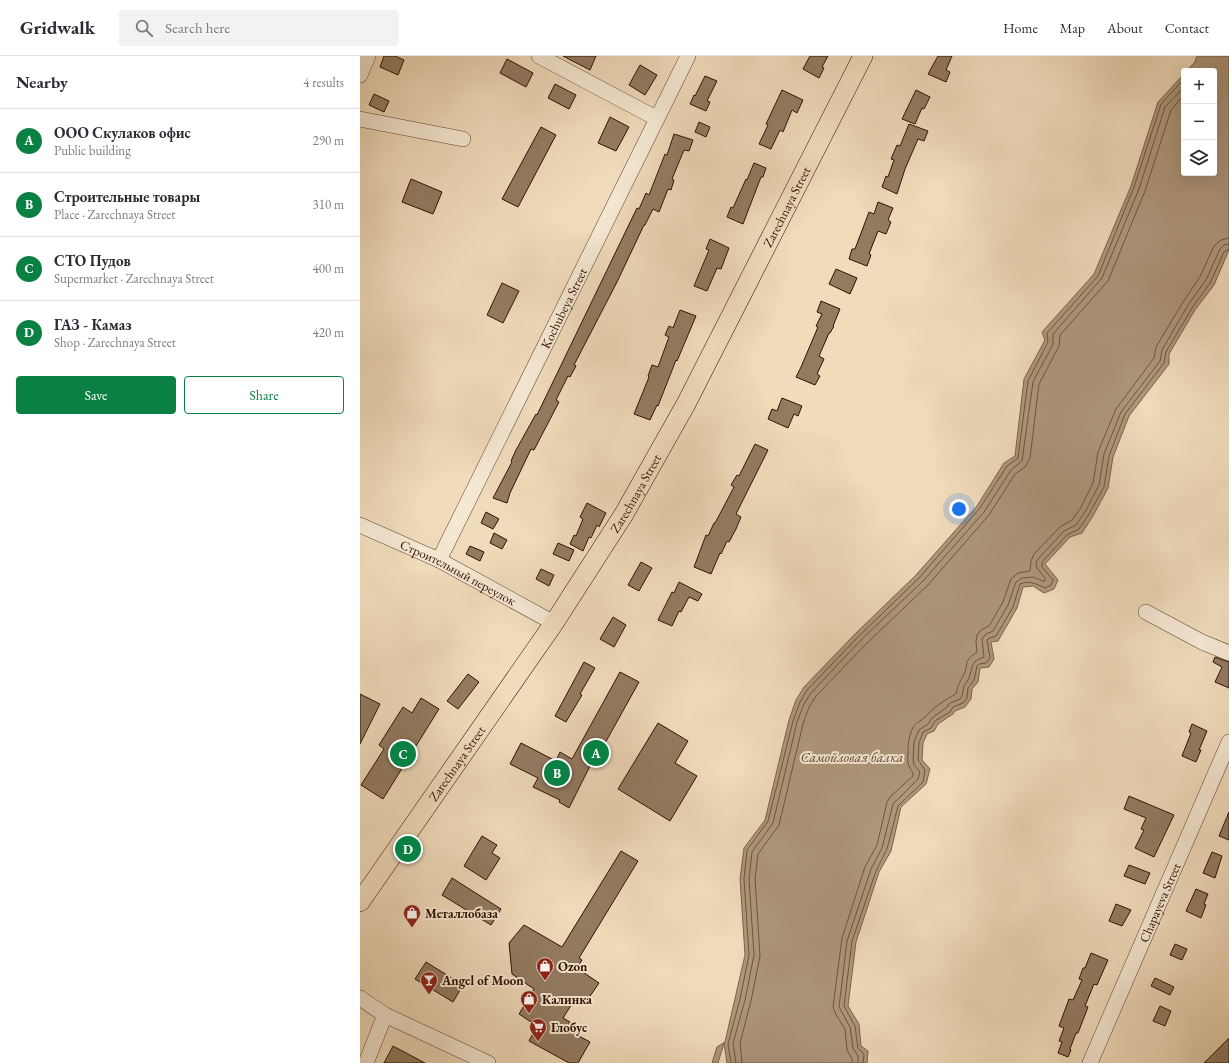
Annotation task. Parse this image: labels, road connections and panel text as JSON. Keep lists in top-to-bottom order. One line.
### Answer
{"streets":{"main road":["Zarechnaya Street"],"street":["Kochubeya Street","Строительный переулок","Chapayeva Street"]},"crossings":[["Zarechnaya Street","Строительный переулок"],["Kochubeya Street","Строительный переулок"]],"water":["Самойловая балка"],"places":{"shop":["Металлобаза","Ozon","Калинка"],"bar":["Angel of Moon"],"supermarket":["Глобус"]},"page":{"header":"Gridwalk","search":"Search here","nav":["Home","Map","About","Contact"],"heading":["Nearby","4 results"],"map_buttons":["+","−"],"list":[{"mark":"A","name":"ООО Скулаков офис","note":"Public building","value":"290 m"},{"mark":"B","name":"Строительные товары","note":"Place · Zarechnaya Street","value":"310 m"},{"mark":"C","name":"СТО Пудов","note":"Supermarket · Zarechnaya Street","value":"400 m"},{"mark":"D","name":"ГАЗ - Камаз","note":"Shop · Zarechnaya Street","value":"420 m"}],"buttons":["Save","Share"],"pins":["A","C","B","D"]}}
